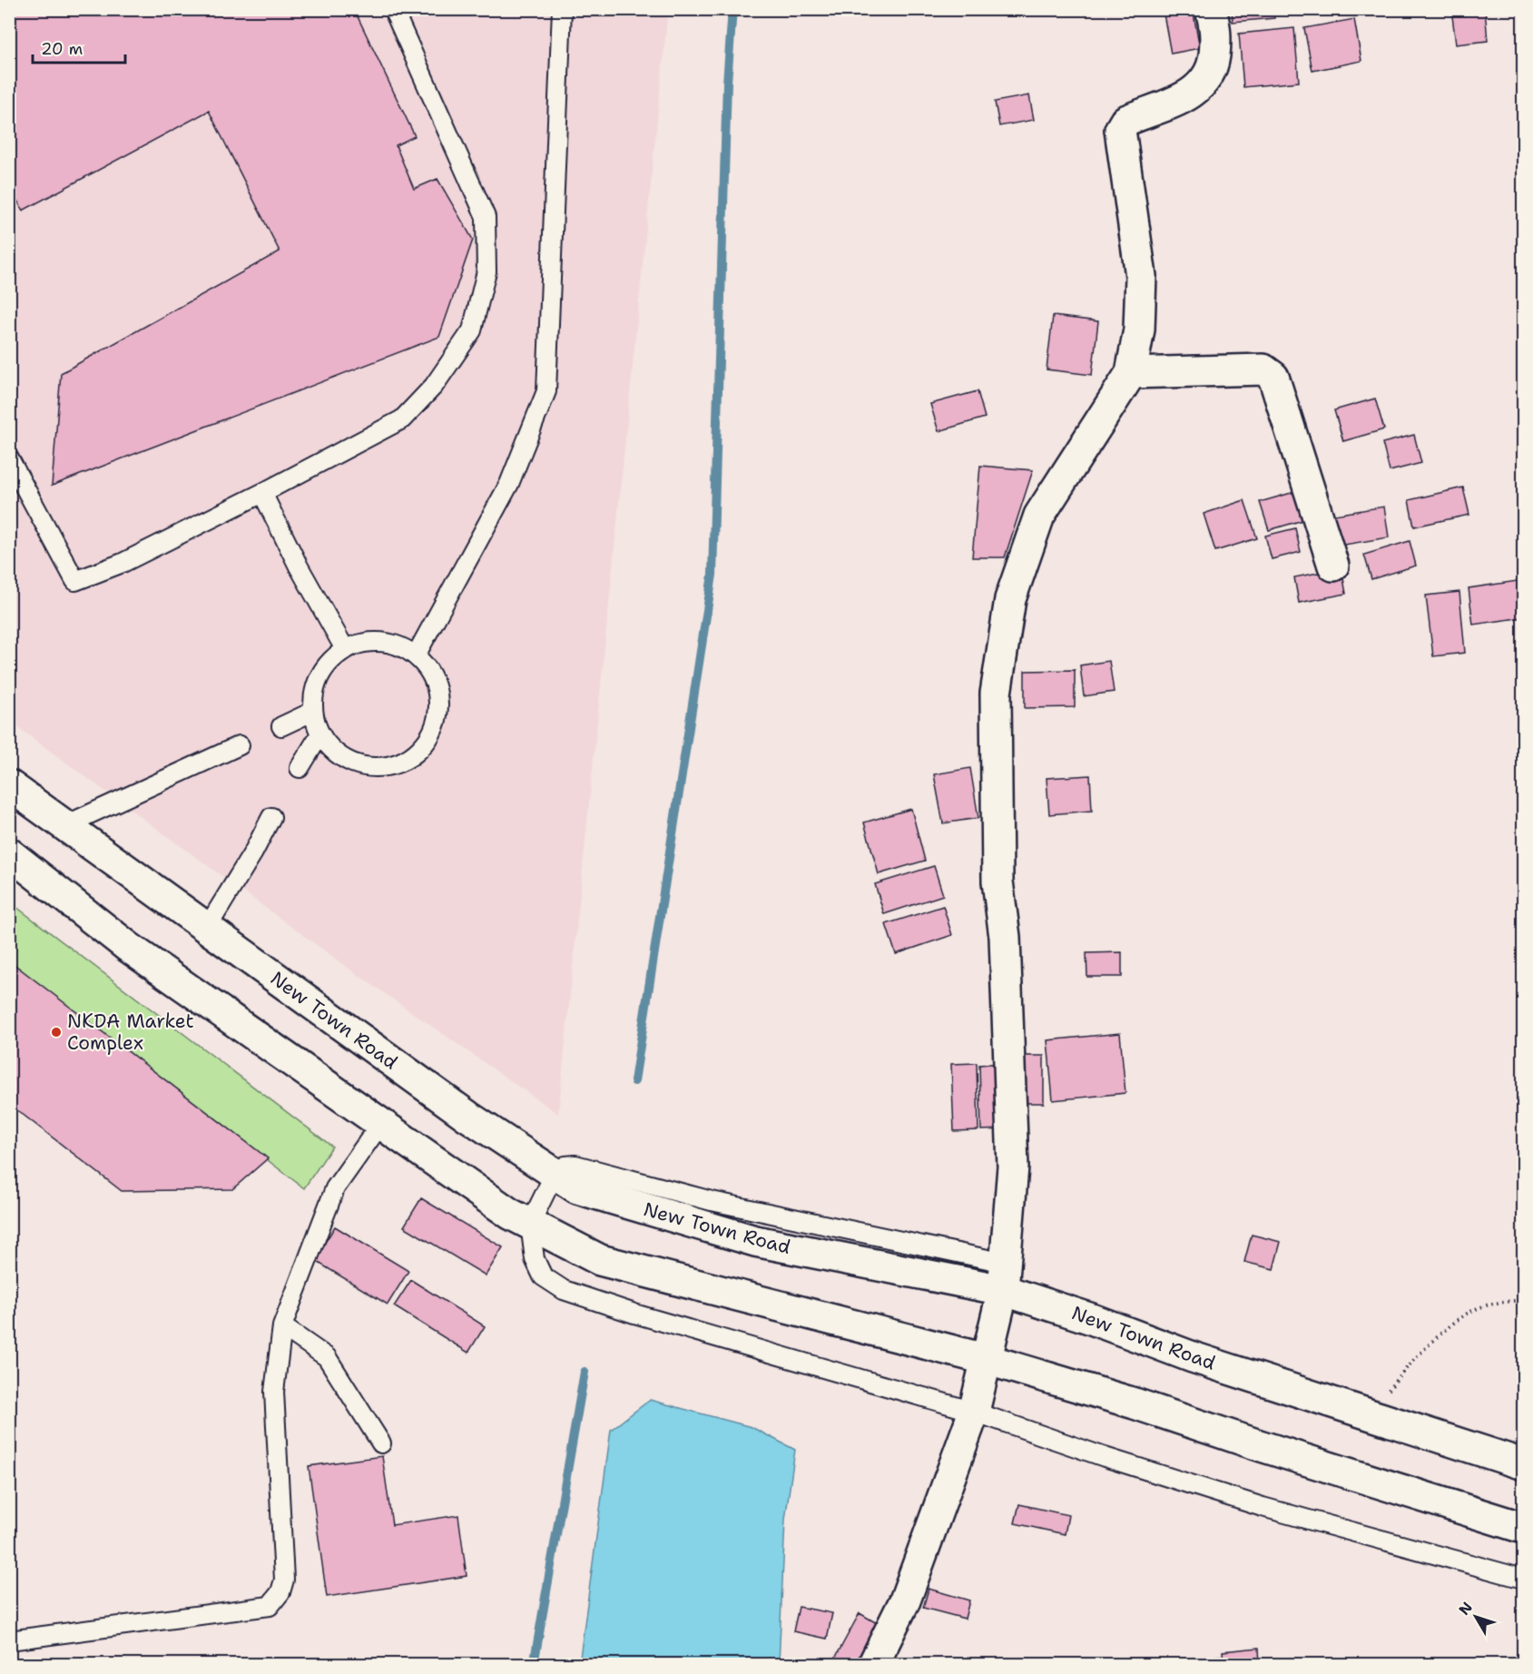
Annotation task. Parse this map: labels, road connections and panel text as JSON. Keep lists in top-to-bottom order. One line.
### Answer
{"streets":{"main road":["New Town Road"]},"places":["NKDA Market Complex"],"scale_bar":"20 m","north":"top left"}
